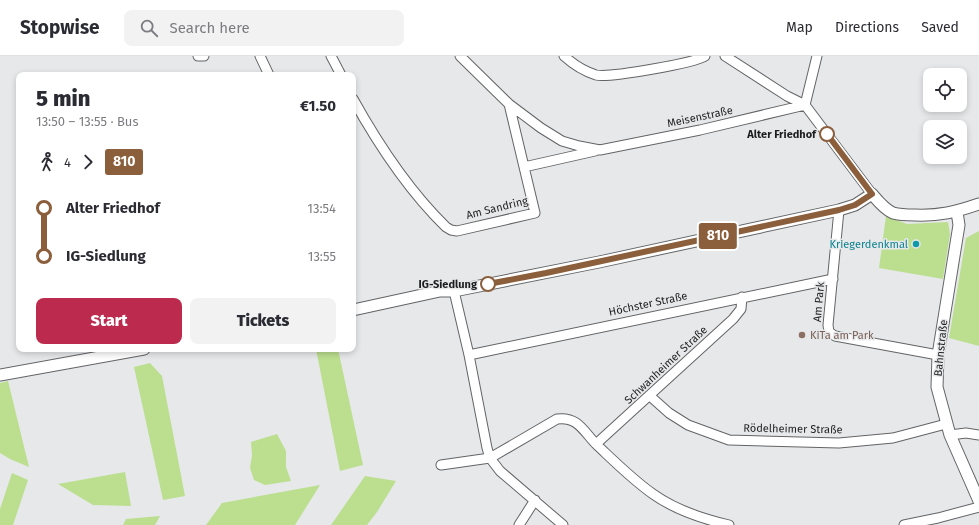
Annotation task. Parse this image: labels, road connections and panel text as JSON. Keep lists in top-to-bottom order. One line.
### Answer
{"streets":{"street":["Meisenstraße","Am Sandring","Am Park","Höchster Straße","Bahnstraße","Schwanheimer Straße","Rödelheimer Straße"]},"crossings":[["Meisenstraße","Am Sandring"],["Am Park","Höchster Straße"],["Am Park","Bahnstraße"],["Höchster Straße","Schwanheimer Straße"],["Bahnstraße","Rödelheimer Straße"],["Schwanheimer Straße","Rödelheimer Straße"]],"places":["Alter Friedhof","Kriegerdenkmal","IG-Siedlung","KiTa am Park"],"lines":["bus line 810"],"page":{"header":"Stopwise","search":"Search here","nav":["Map","Directions","Saved"],"on_map":"810","heading":["5 min","13:50 – 13:55 · Bus","€1.50"],"legs":["4","810"],"list":[{"name":"Alter Friedhof","value":"13:54"},{"name":"IG-Siedlung","value":"13:55"}],"buttons":["Start","Tickets"]}}
